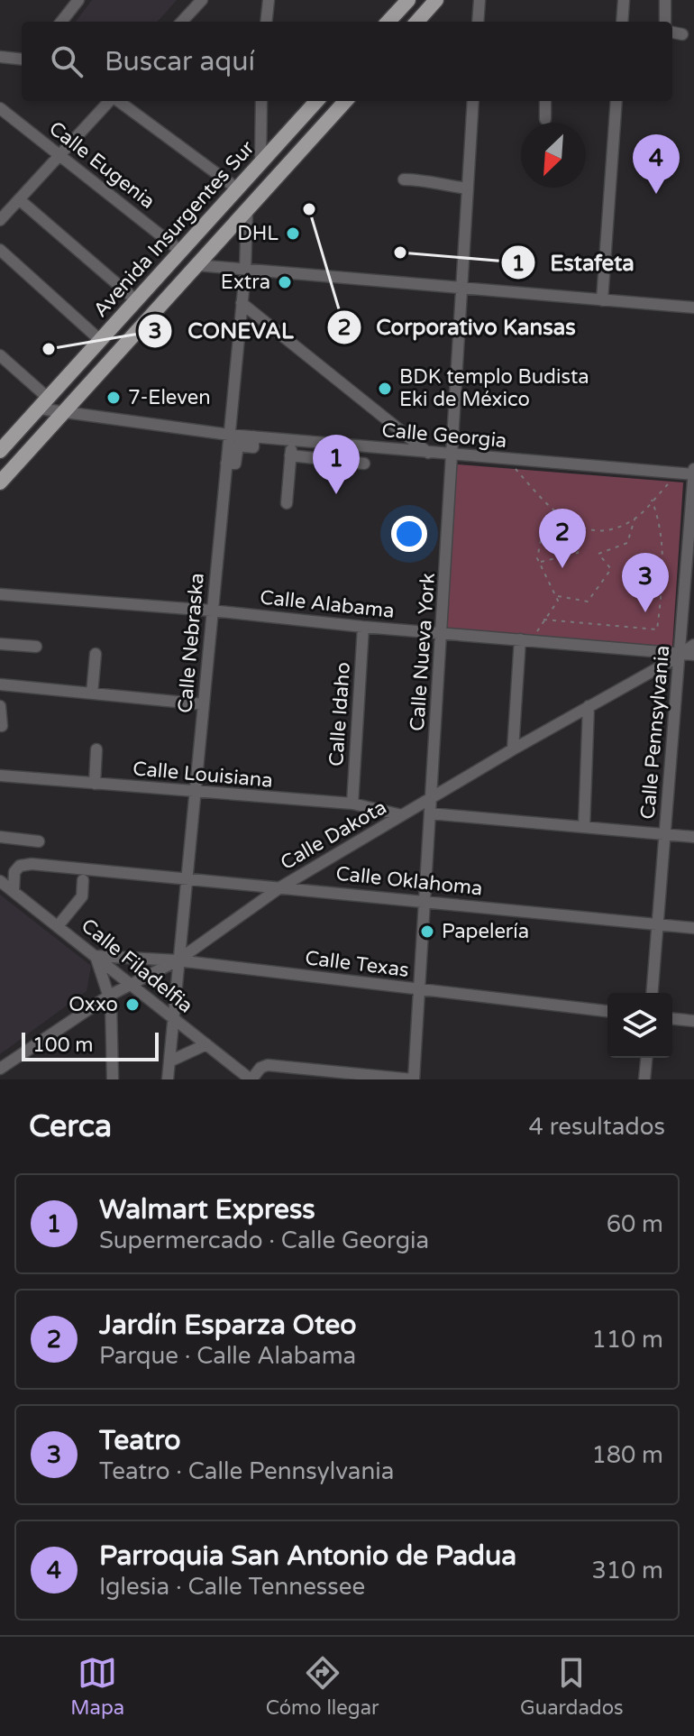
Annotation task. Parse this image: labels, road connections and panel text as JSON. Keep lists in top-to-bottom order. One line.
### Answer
{"streets":{"main road":["Avenida Insurgentes Sur"],"street":["Calle Eugenia","Calle Georgia","Calle Alabama","Calle Nebraska","Calle Nueva York","Calle Idaho","Calle Pennsylvania","Calle Louisiana","Calle Dakota","Calle Oklahoma","Calle Texas","Calle Filadelfia"]},"crossings":[["Calle Eugenia","Avenida Insurgentes Sur"],["Avenida Insurgentes Sur","Calle Georgia"],["Avenida Insurgentes Sur","Calle Nebraska"],["Calle Georgia","Calle Nebraska"],["Calle Georgia","Calle Nueva York"],["Calle Georgia","Calle Pennsylvania"],["Calle Alabama","Calle Nebraska"],["Calle Alabama","Calle Nueva York"],["Calle Alabama","Calle Idaho"],["Calle Alabama","Calle Pennsylvania"],["Calle Alabama","Calle Dakota"],["Calle Nebraska","Calle Louisiana"],["Calle Nebraska","Calle Dakota"],["Calle Nebraska","Calle Oklahoma"],["Calle Nebraska","Calle Texas"],["Calle Nebraska","Calle Filadelfia"],["Calle Nueva York","Calle Dakota"],["Calle Nueva York","Calle Oklahoma"],["Calle Nueva York","Calle Texas"],["Calle Idaho","Calle Louisiana"],["Calle Pennsylvania","Calle Dakota"],["Calle Pennsylvania","Calle Oklahoma"],["Calle Louisiana","Calle Dakota"],["Calle Dakota","Calle Oklahoma"],["Calle Dakota","Calle Texas"],["Calle Dakota","Calle Filadelfia"],["Calle Oklahoma","Calle Filadelfia"],["Calle Texas","Calle Filadelfia"]],"places":["Corporativo Kansas","DHL","Estafeta","Extra","CONEVAL","BDK templo Budista Eki de México","7-Eleven","Papelería","Oxxo"],"scale_bar":"100 m","north":"bottom left","page":{"search":"Buscar aquí","pins":["4","1","2","3"],"scale":"100 m","heading":["Cerca","4 resultados"],"list":[{"mark":"1","name":"Walmart Express","note":"Supermercado · Calle Georgia","value":"60 m"},{"mark":"2","name":"Jardín Esparza Oteo","note":"Parque · Calle Alabama","value":"110 m"},{"mark":"3","name":"Teatro","note":"Teatro · Calle Pennsylvania","value":"180 m"},{"mark":"4","name":"Parroquia San Antonio de Padua","note":"Iglesia · Calle Tennessee","value":"310 m"}],"nav":["Mapa","Cómo llegar","Guardados"]}}
